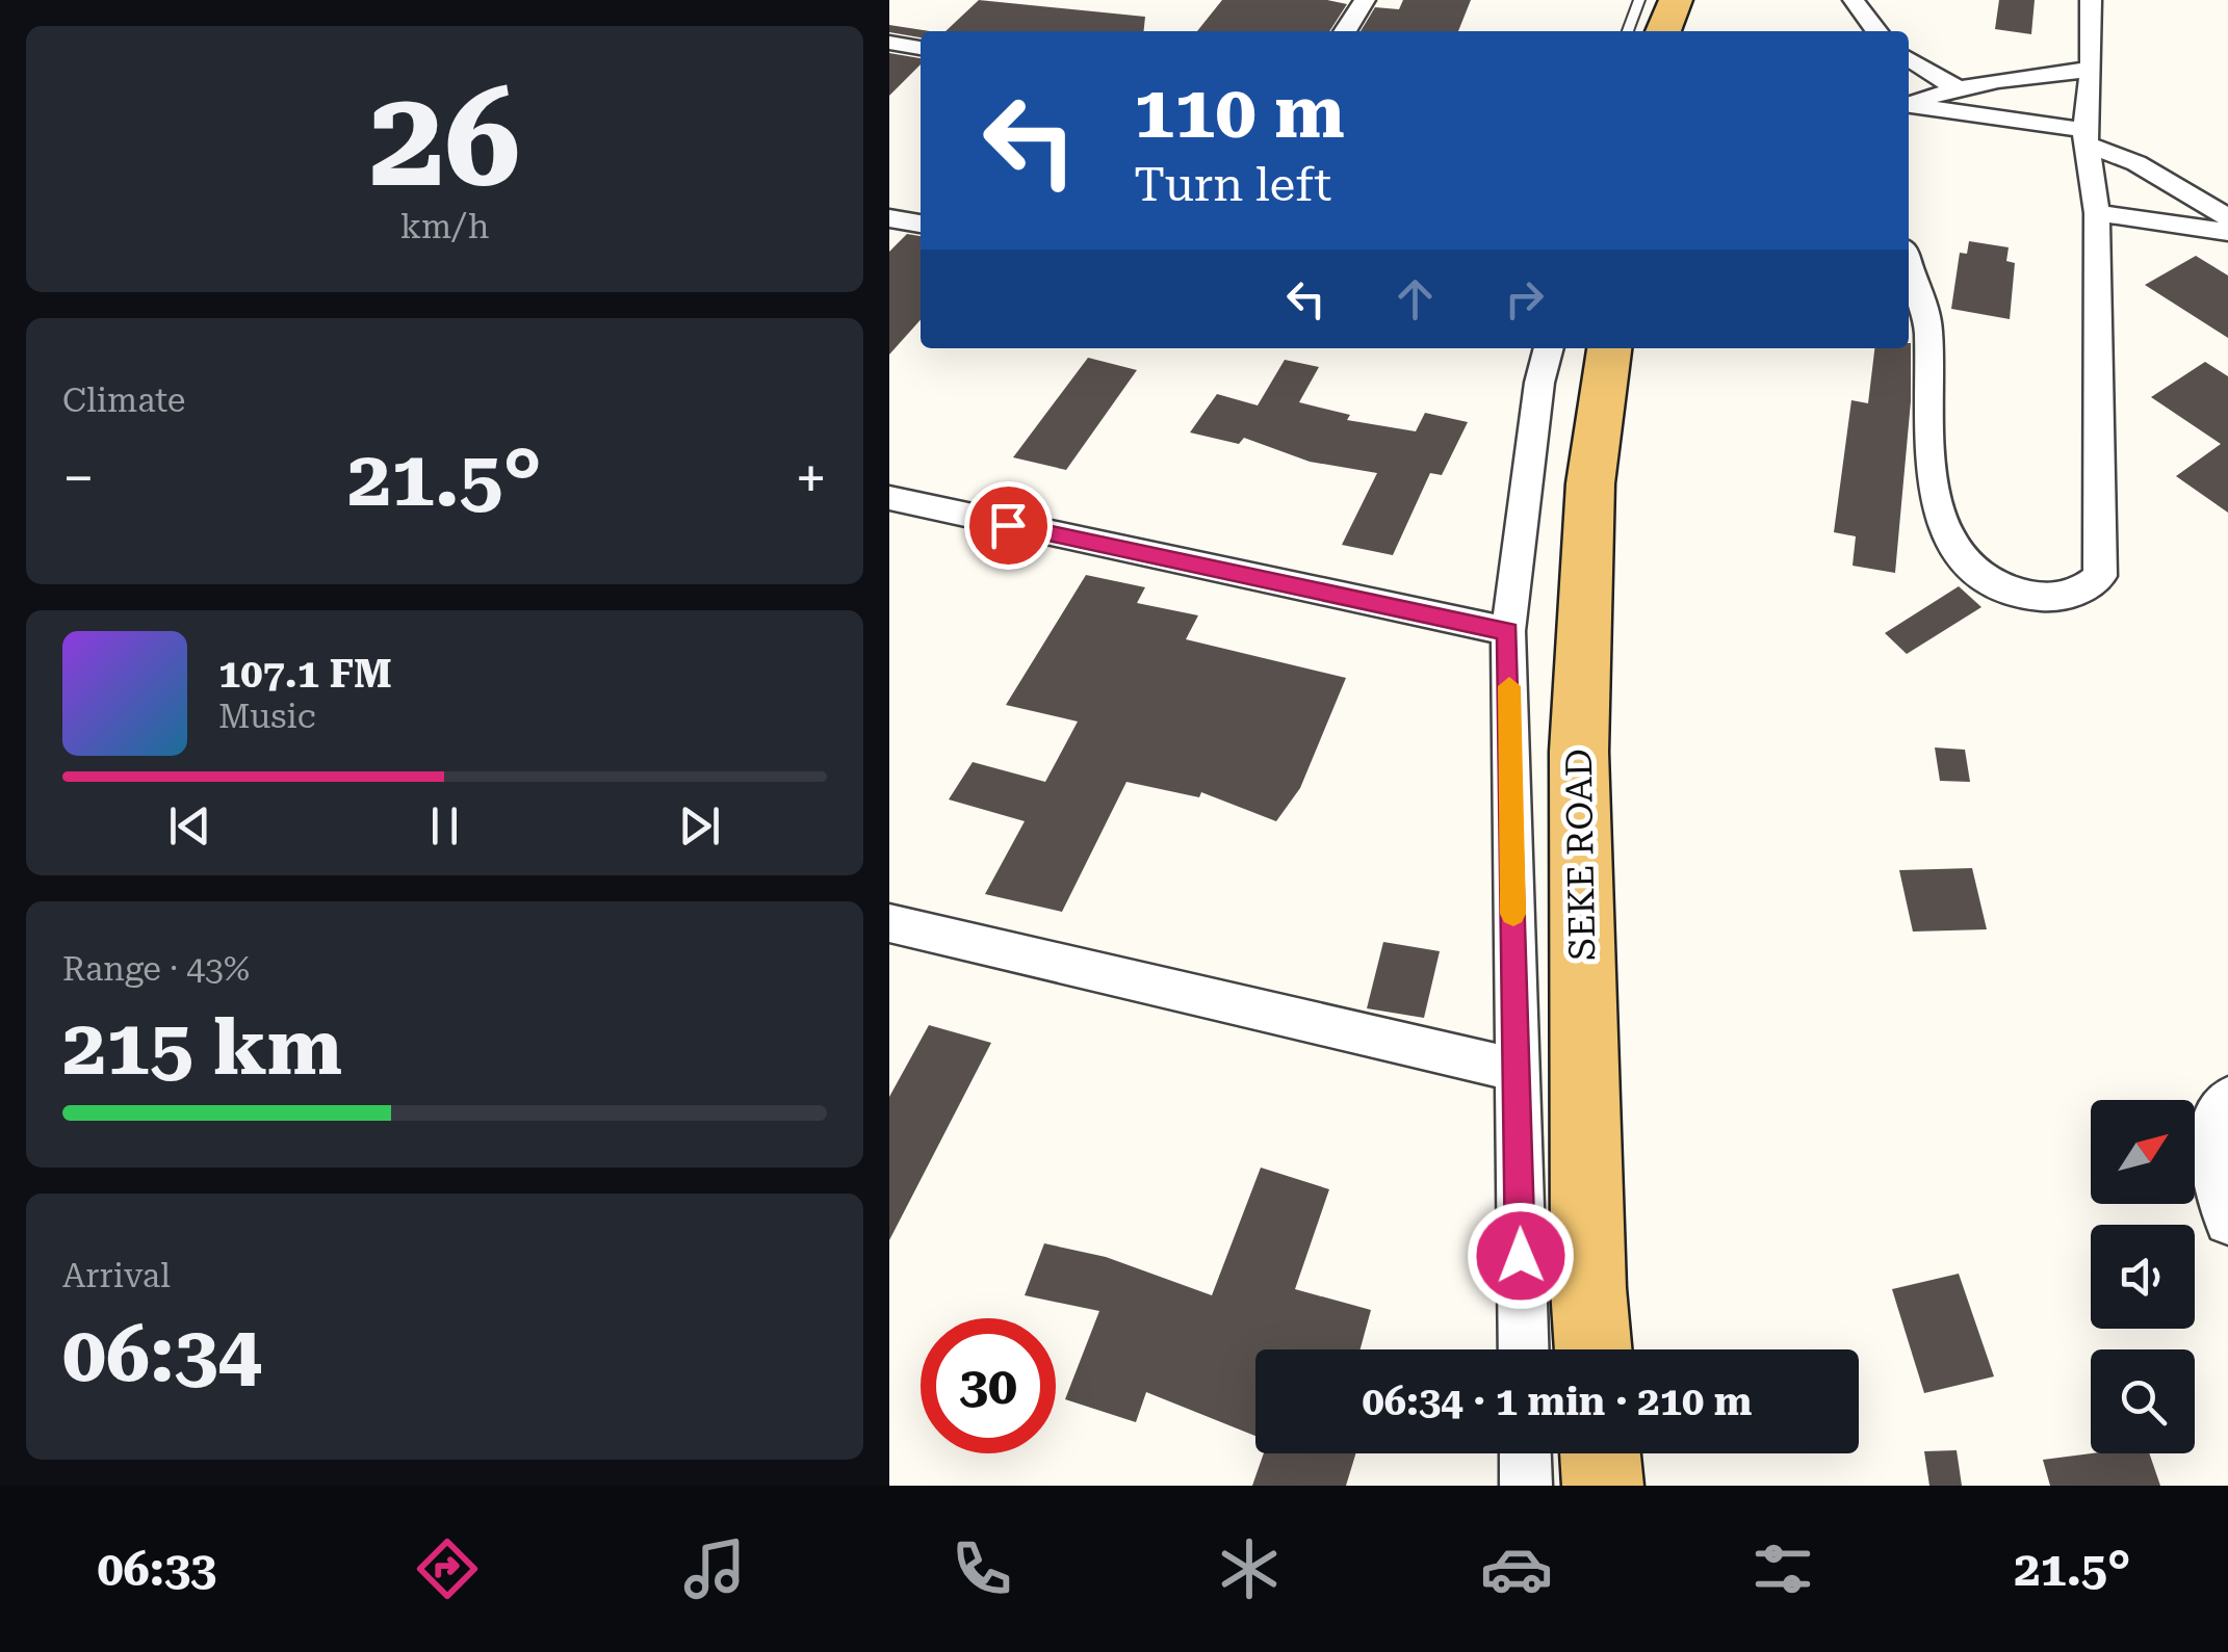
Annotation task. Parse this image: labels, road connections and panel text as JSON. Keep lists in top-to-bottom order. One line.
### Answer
{"streets":{"main road":["SEKE ROAD"]},"north":"top right","page":{"tile":[["26","km/h"],"Climate",["Range · 43%","215 km"],["Arrival","06:34"]],"turn":["110 m","Turn left"],"heat":["−","21.5°","+"],"song":["107.1 FM","Music"],"limit":"30","trip":"06:34 · 1 min · 210 m","tabs":["06:33","21.5°"]}}
